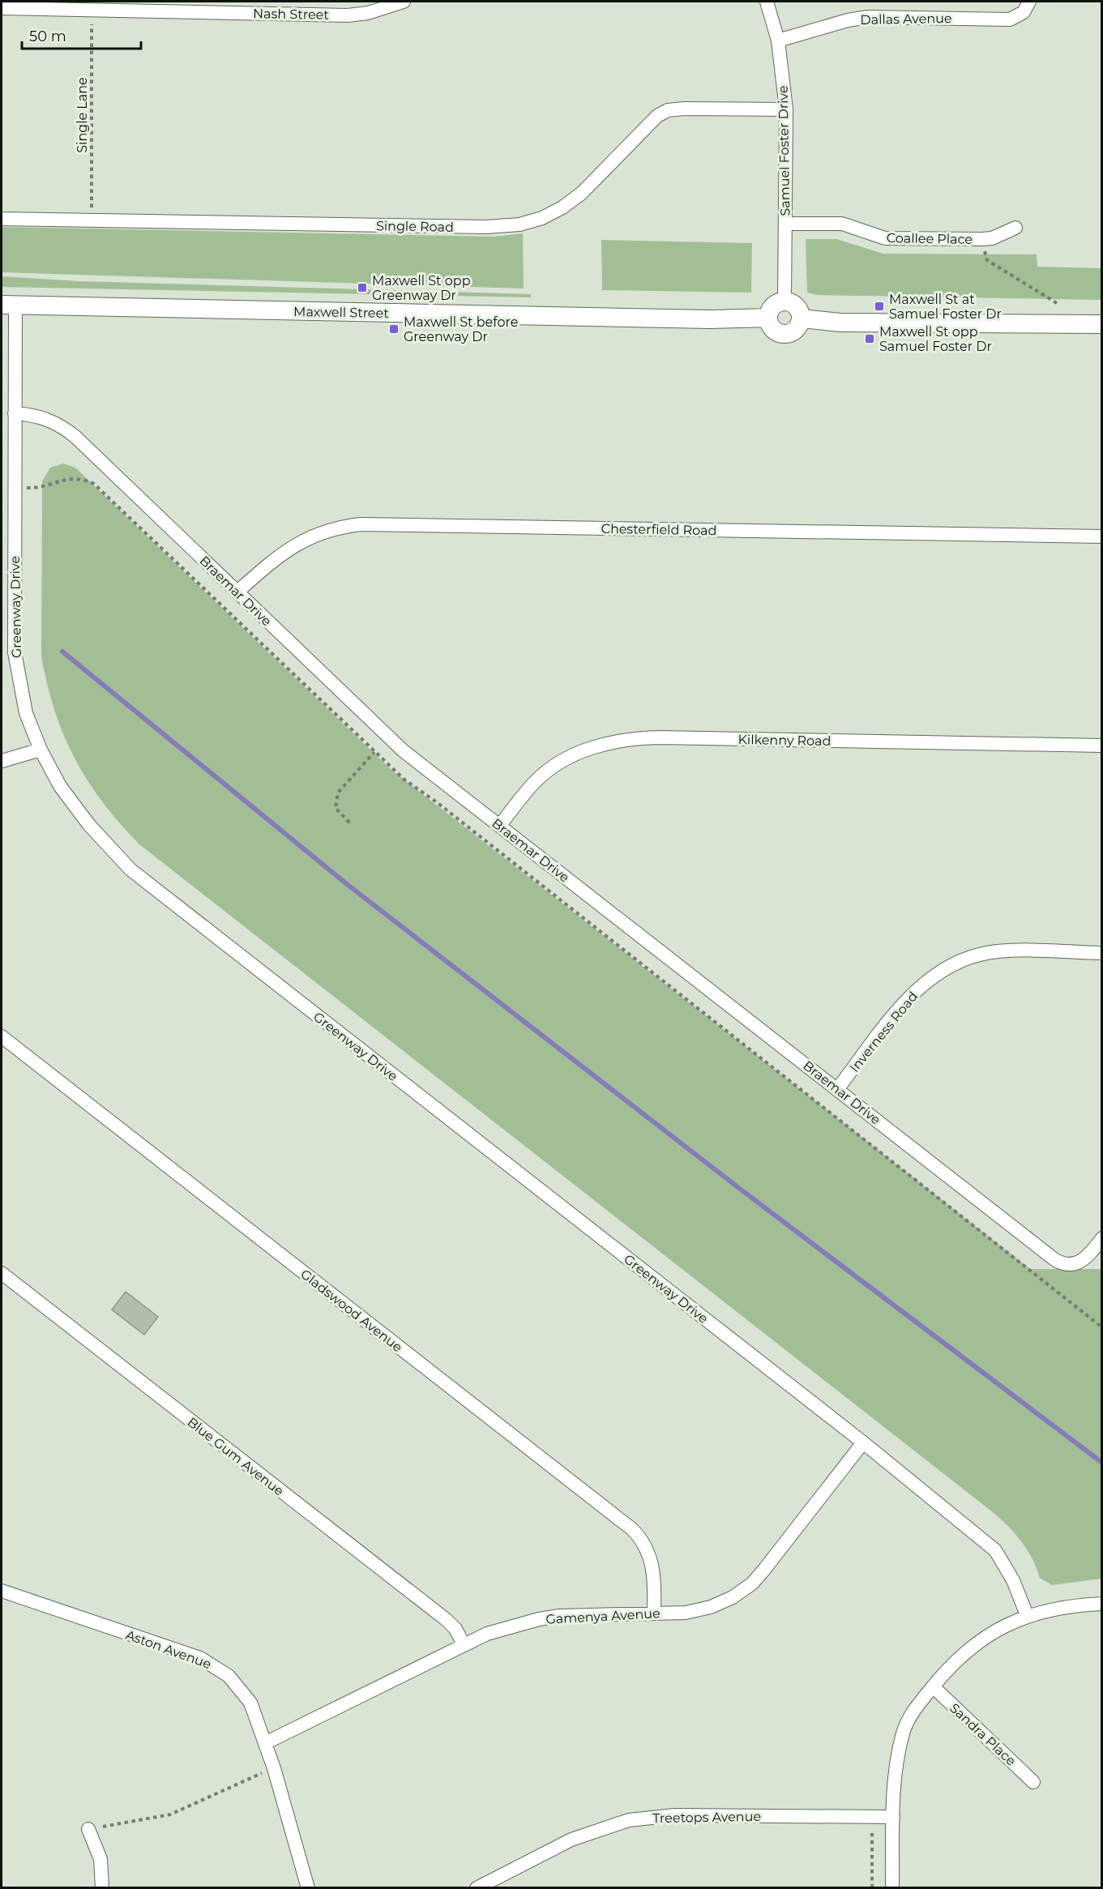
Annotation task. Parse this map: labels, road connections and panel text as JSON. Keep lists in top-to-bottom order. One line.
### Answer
{"streets":{"main road":["Maxwell Street"],"street":["Nash Street","Dallas Avenue","Samuel Foster Drive","Single Road","Coallee Place","Chesterfield Road","Braemar Drive","Greenway Drive","Kilkenny Road","Inverness Road","Gladswood Avenue","Blue Gum Avenue","Gamenya Avenue","Aston Avenue","Sandra Place","Treetops Avenue"],"path":["Single Lane"]},"crossings":[["Nash Street","Single Lane"],["Dallas Avenue","Samuel Foster Drive"],["Single Lane","Single Road"],["Samuel Foster Drive","Single Road"],["Samuel Foster Drive","Coallee Place"],["Samuel Foster Drive","Maxwell Street"],["Maxwell Street","Greenway Drive"],["Chesterfield Road","Braemar Drive"],["Braemar Drive","Greenway Drive"],["Braemar Drive","Kilkenny Road"],["Braemar Drive","Inverness Road"],["Greenway Drive","Gamenya Avenue"],["Gladswood Avenue","Gamenya Avenue"],["Blue Gum Avenue","Gamenya Avenue"],["Gamenya Avenue","Aston Avenue"]],"places":{"transit":["Maxwell St opp Greenway Dr","Maxwell St at Samuel Foster Dr","Maxwell St before Greenway Dr","Maxwell St opp Samuel Foster Dr"]},"scale_bar":"50 m"}
